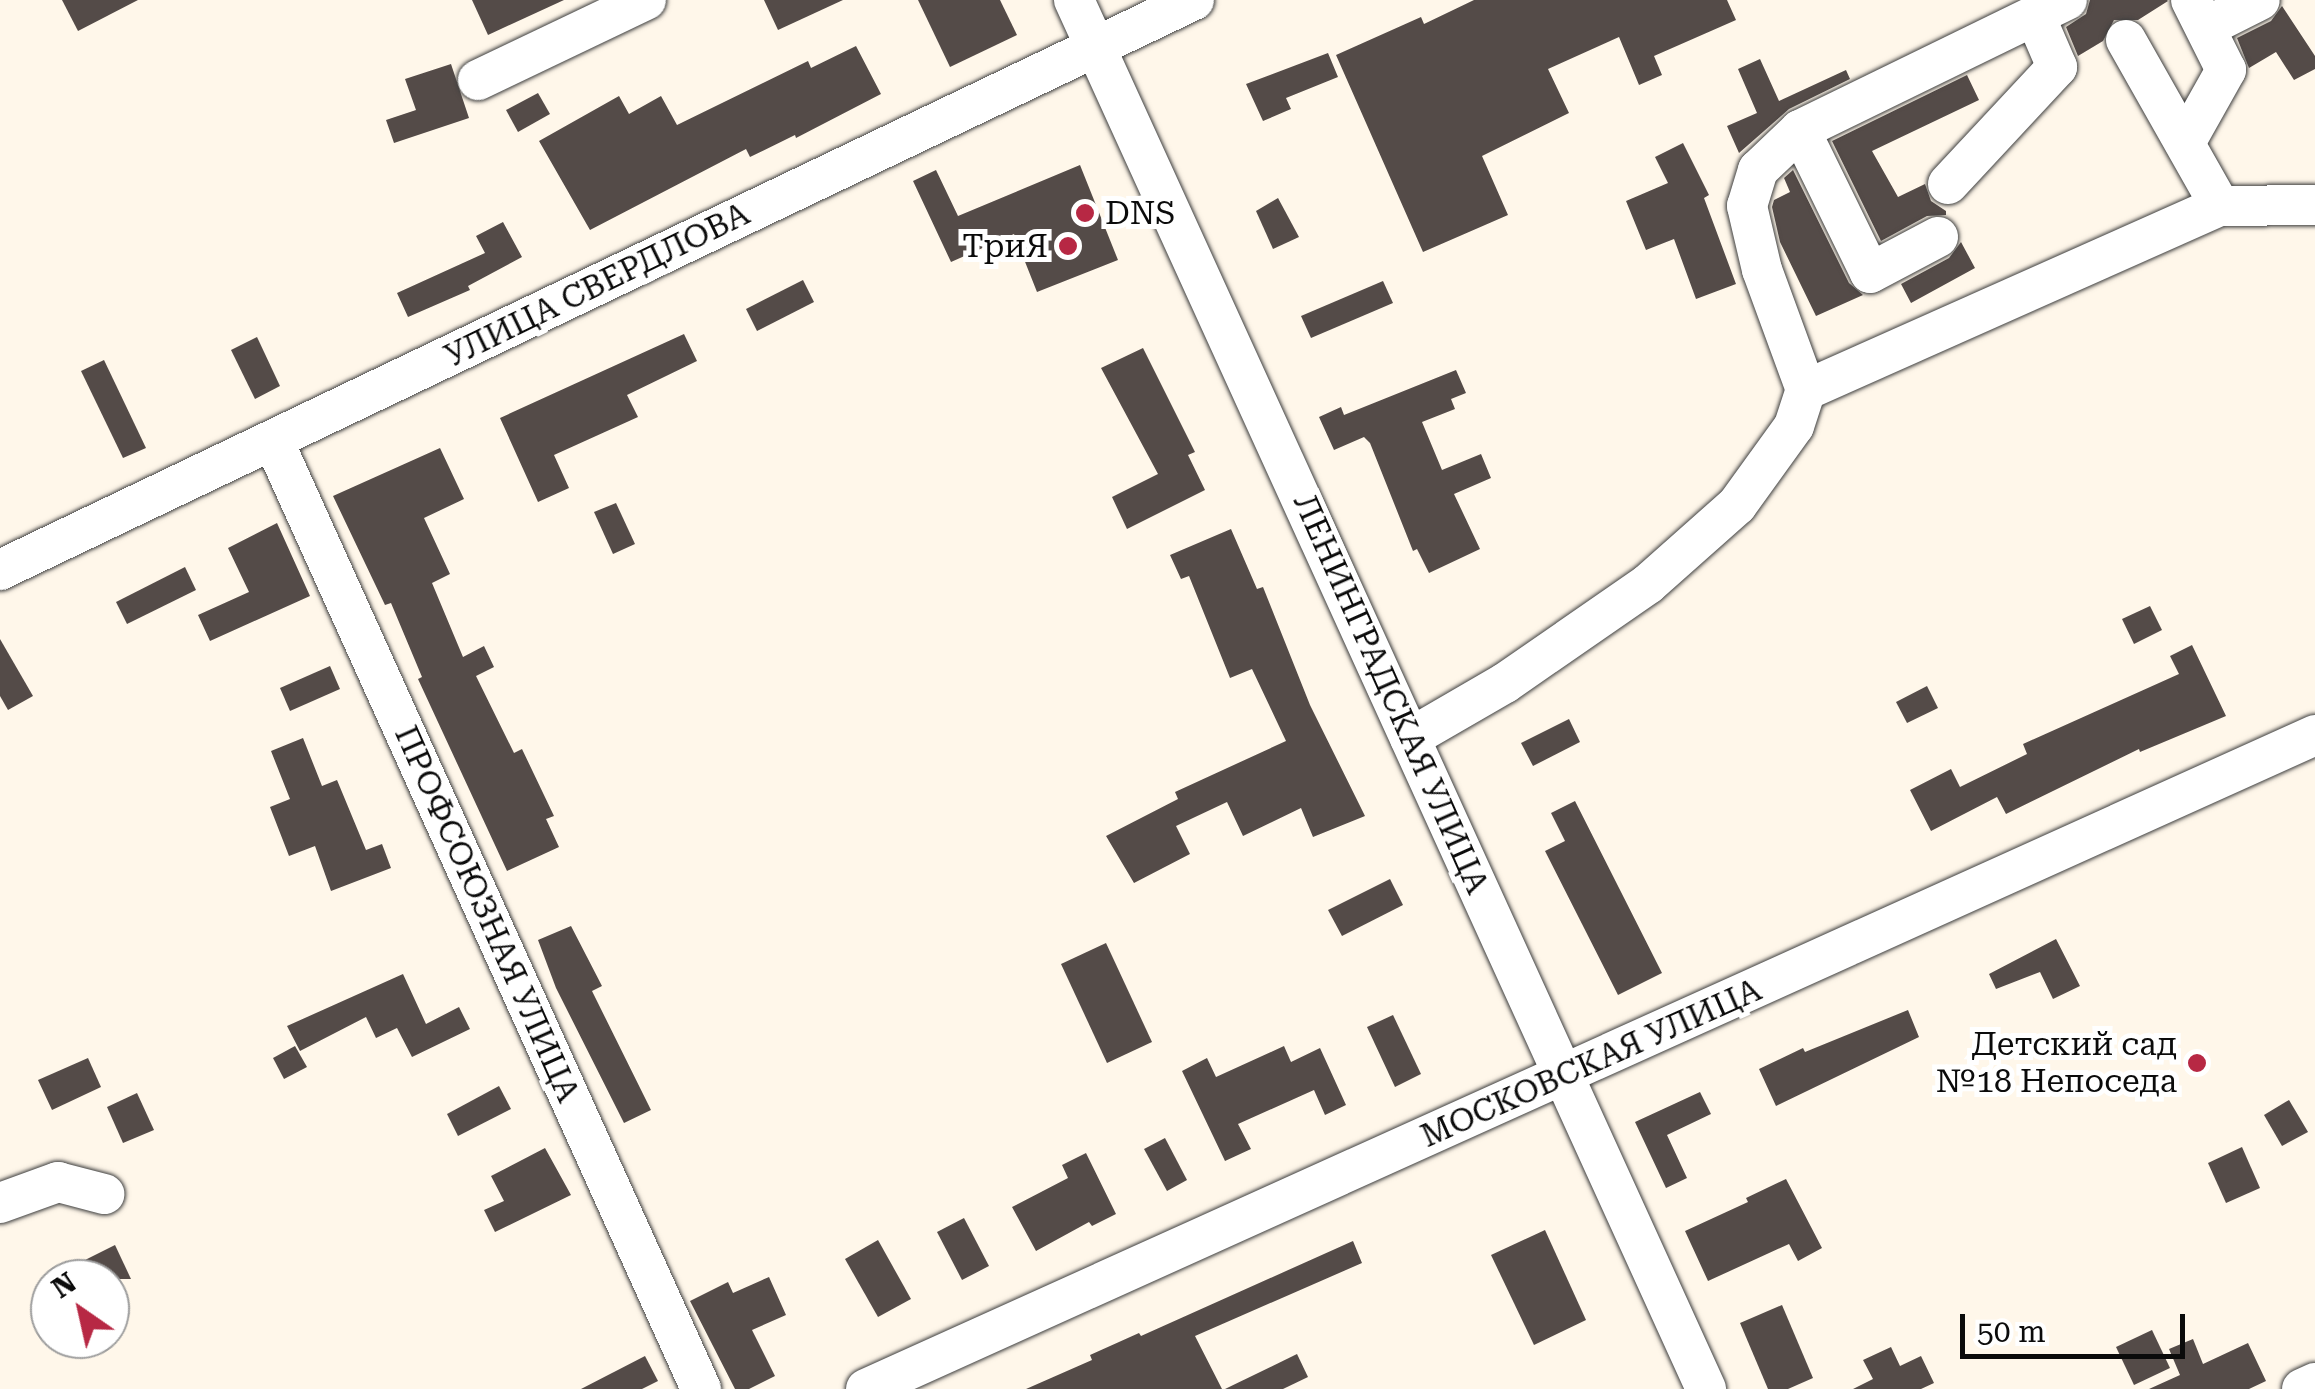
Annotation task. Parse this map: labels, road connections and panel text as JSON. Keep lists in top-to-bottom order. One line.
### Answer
{"streets":{"street":["УЛИЦА СВЕРДЛОВА","ЛЕНИНГРАДСКАЯ УЛИЦА","ПРОФСОЮЗНАЯ УЛИЦА","МОСКОВСКАЯ УЛИЦА"]},"crossings":[["УЛИЦА СВЕРДЛОВА","ЛЕНИНГРАДСКАЯ УЛИЦА"],["УЛИЦА СВЕРДЛОВА","ПРОФСОЮЗНАЯ УЛИЦА"],["ЛЕНИНГРАДСКАЯ УЛИЦА","МОСКОВСКАЯ УЛИЦА"]],"places":["DNS","ТриЯ","Детский сад №18 Непоседа"],"scale_bar":"50 m","north":"top left"}
